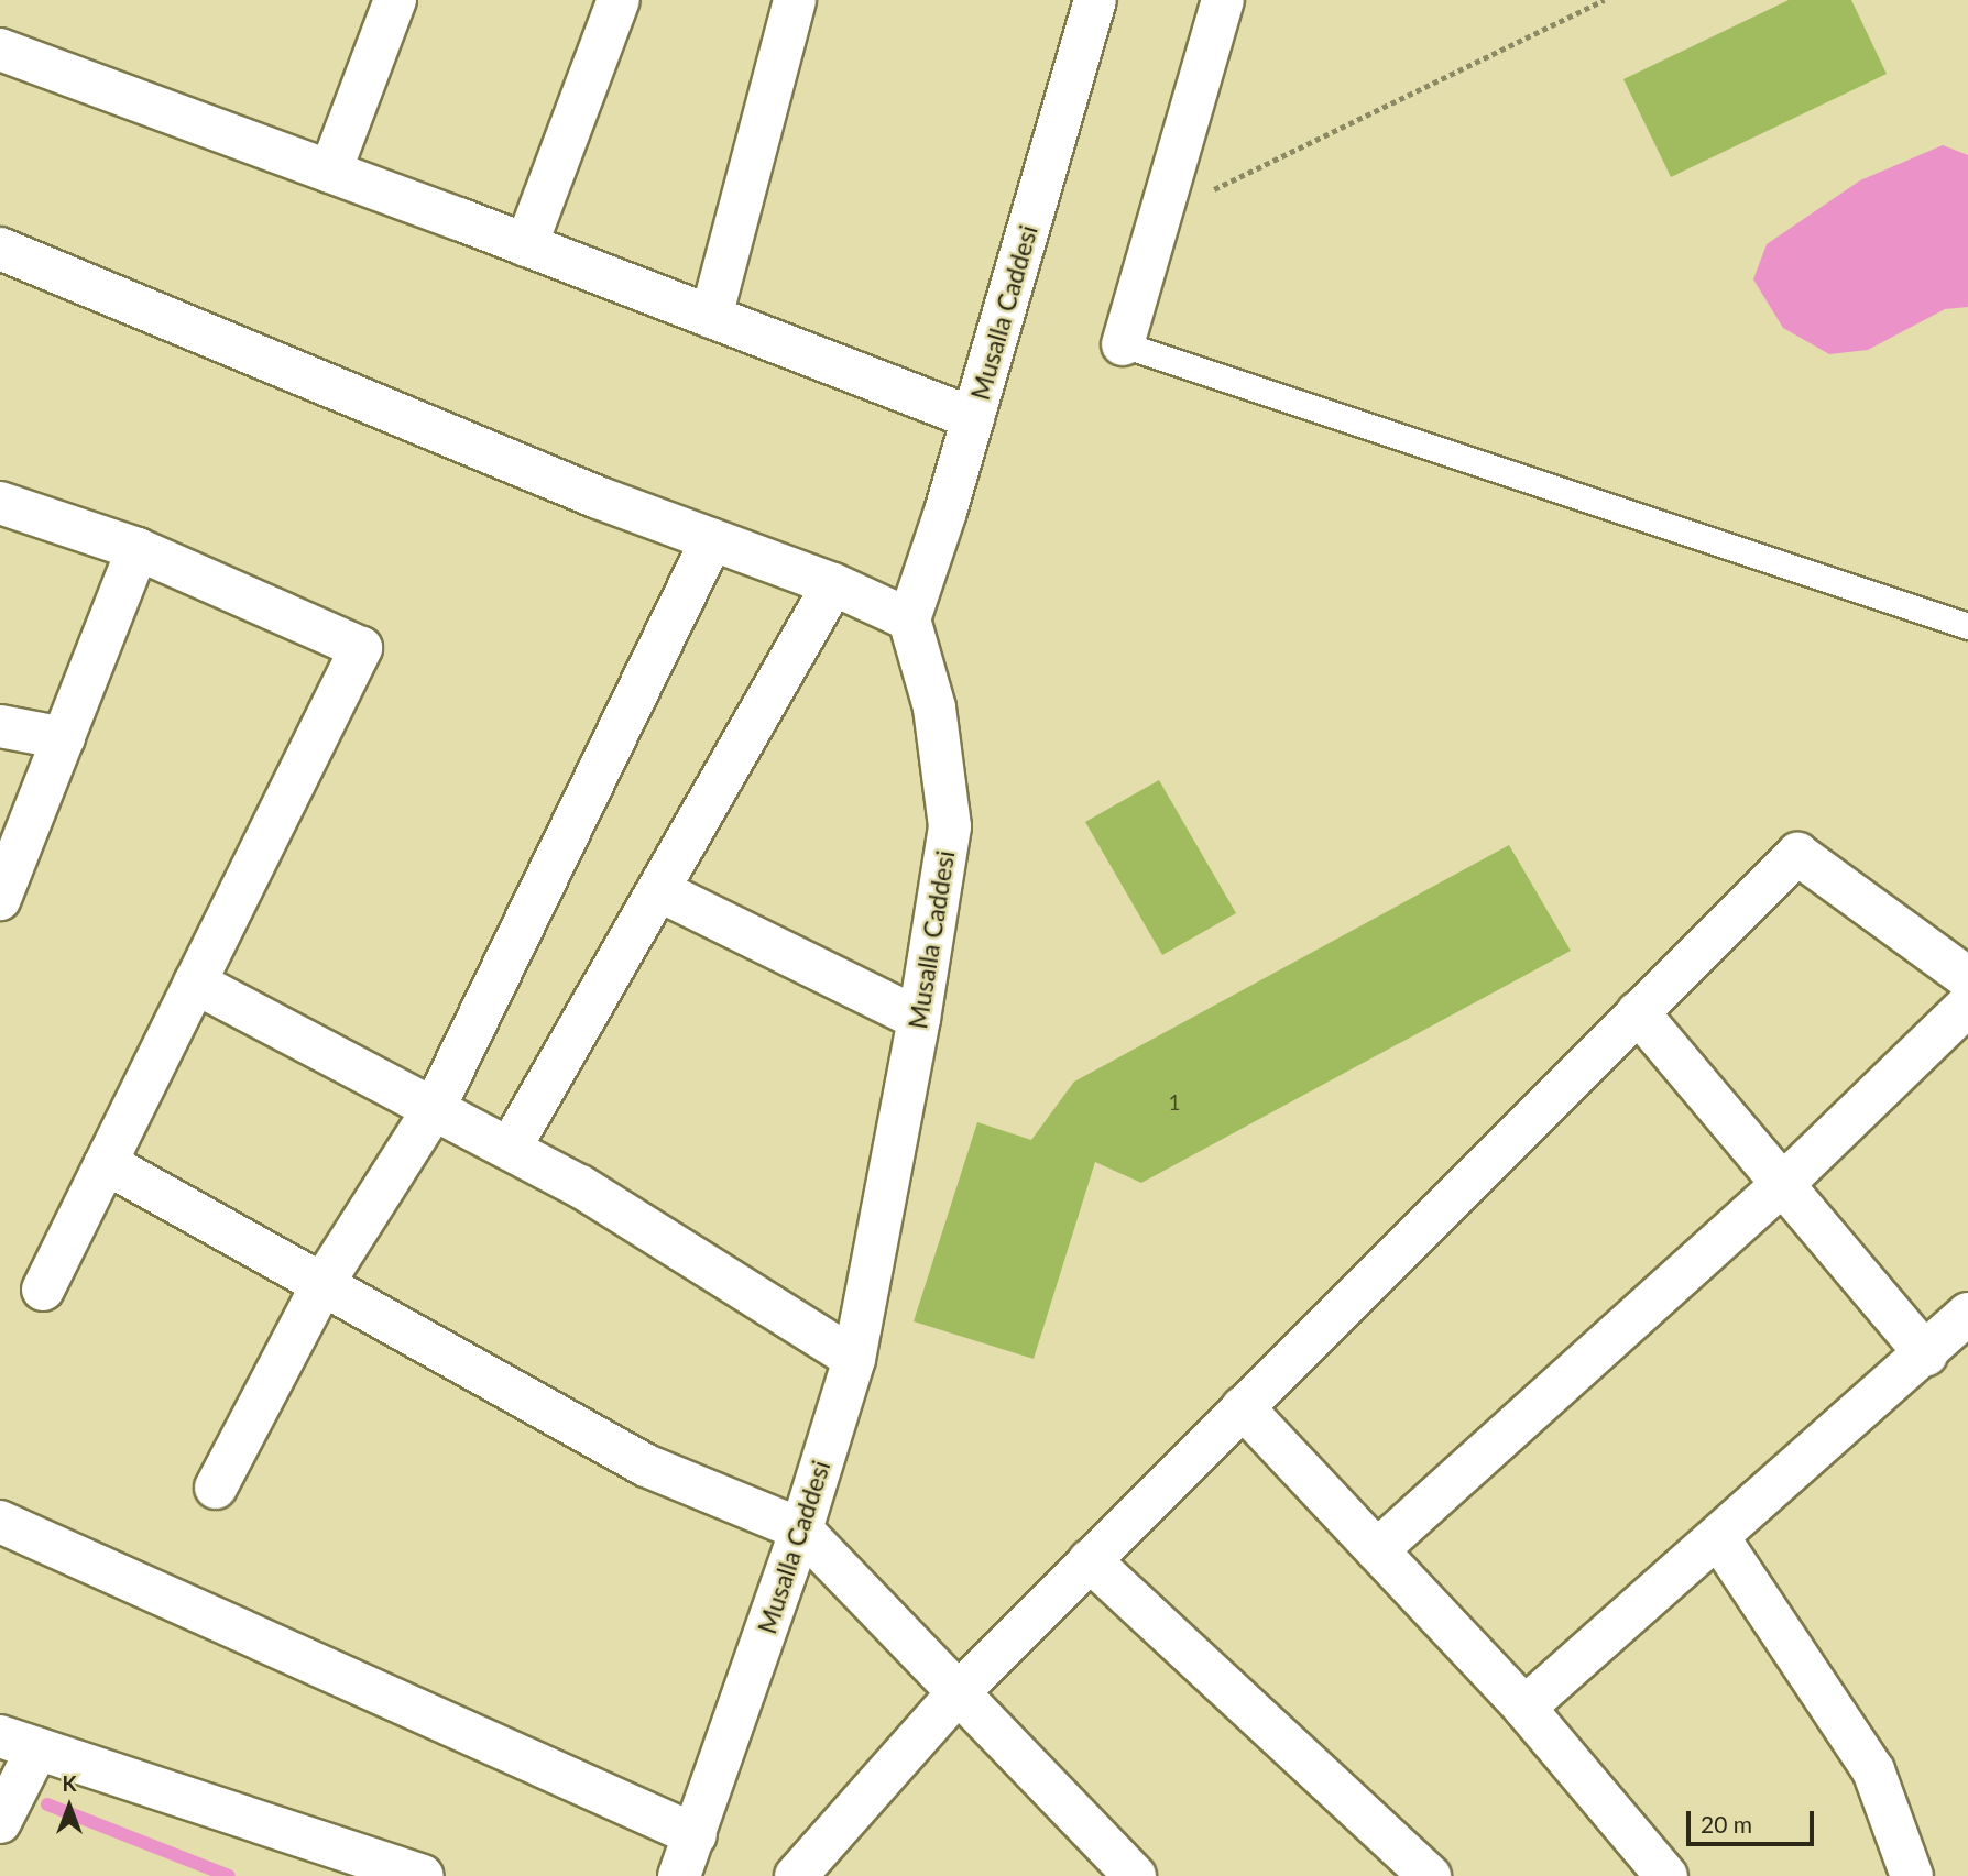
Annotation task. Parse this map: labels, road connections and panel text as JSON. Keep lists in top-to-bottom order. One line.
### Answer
{"streets":{"street":["Musalla Caddesi"]},"house_numbers":["1"],"scale_bar":"20 m","north":"top"}
